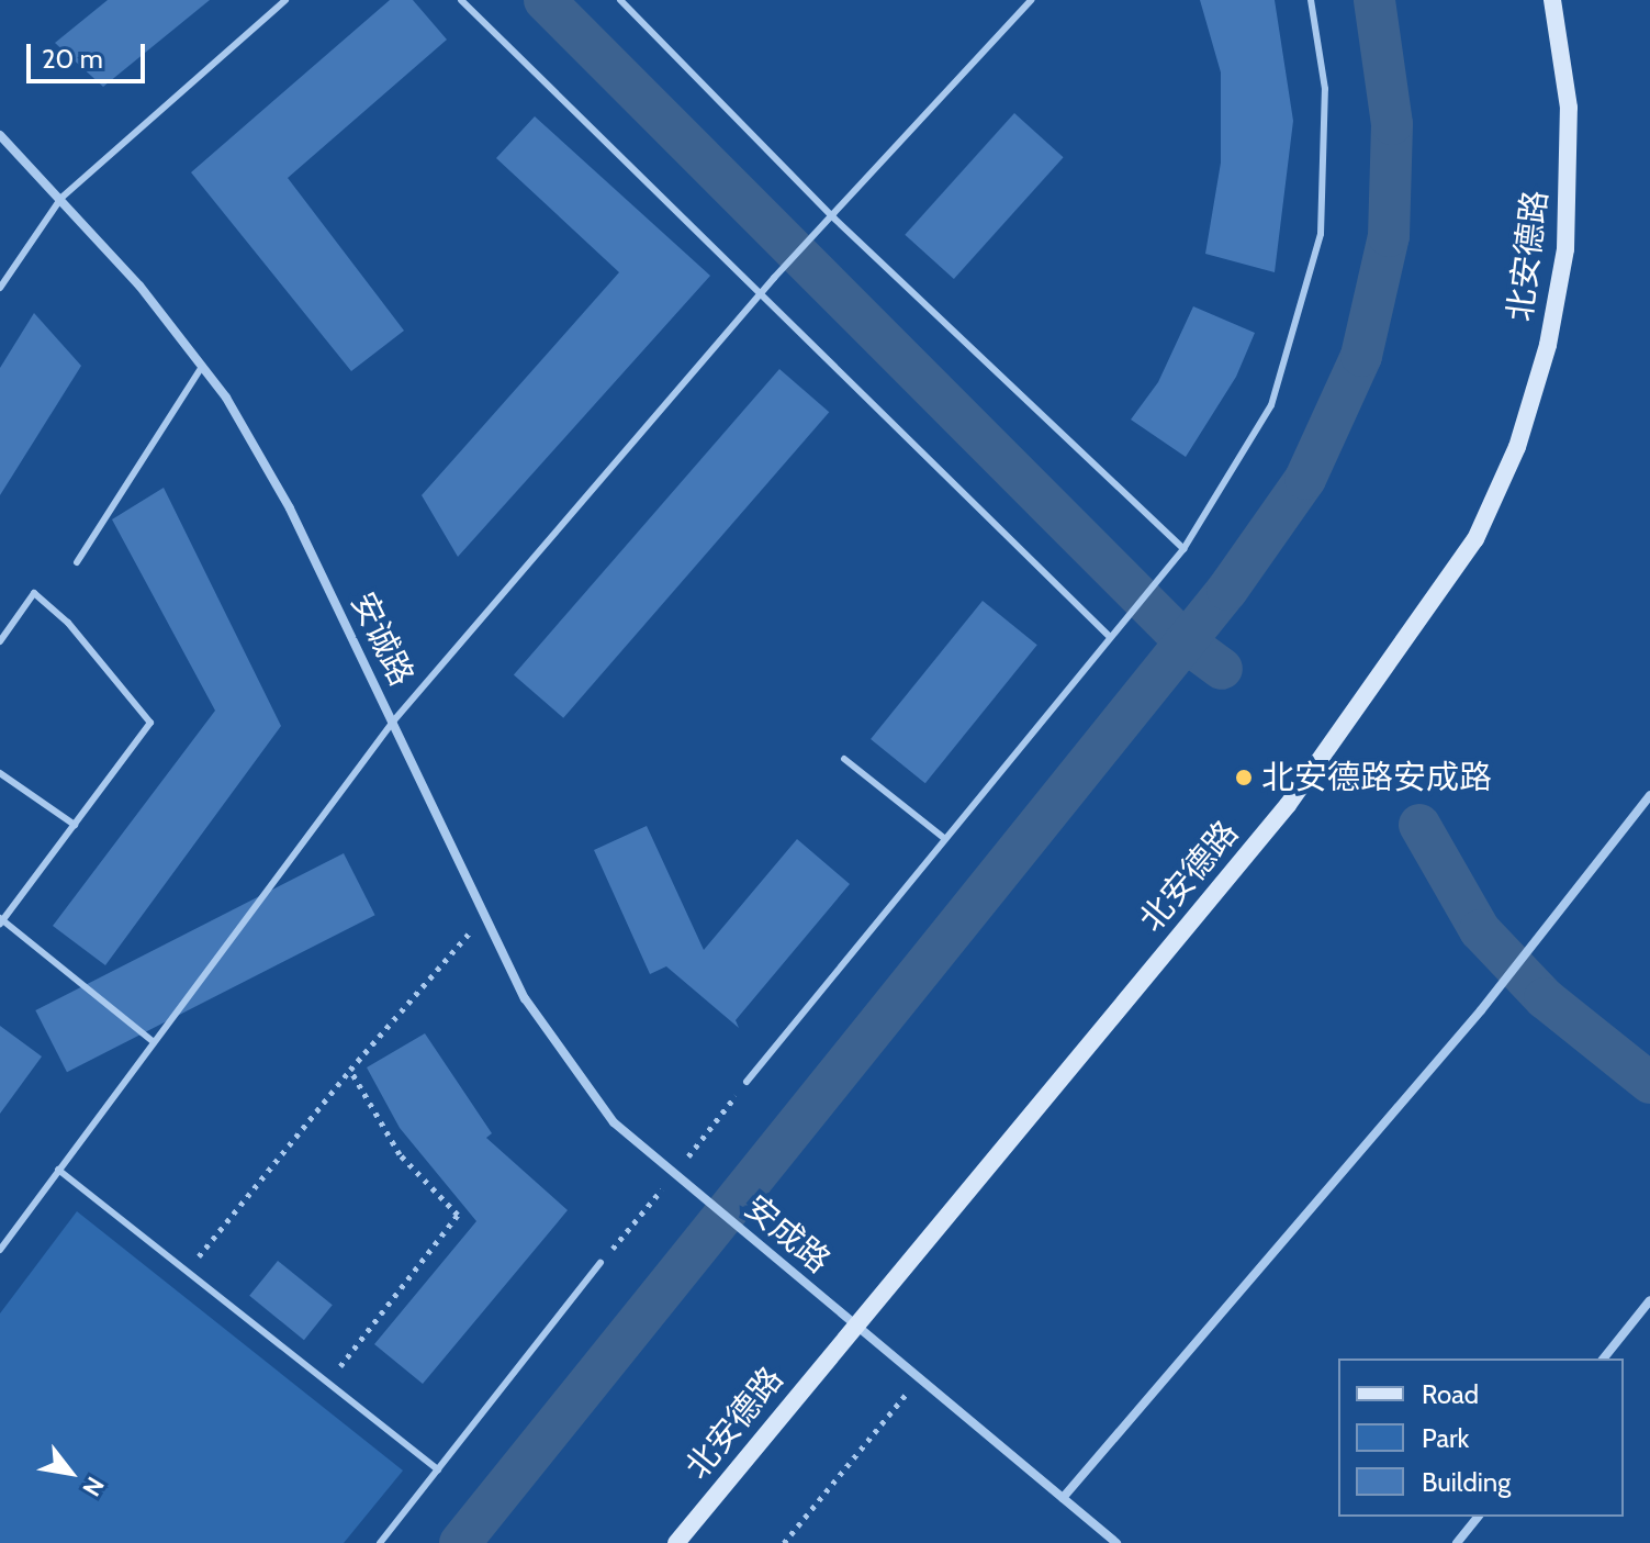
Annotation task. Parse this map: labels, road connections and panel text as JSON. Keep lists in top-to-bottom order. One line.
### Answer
{"streets":{"street":["北安德路","安诚路","安成路"]},"crossings":[["北安德路","安成路"],["安诚路","安成路"]],"places":["北安德路安成路"],"legend":["Road","Park","Building"],"scale_bar":"20 m","north":"bottom right"}
